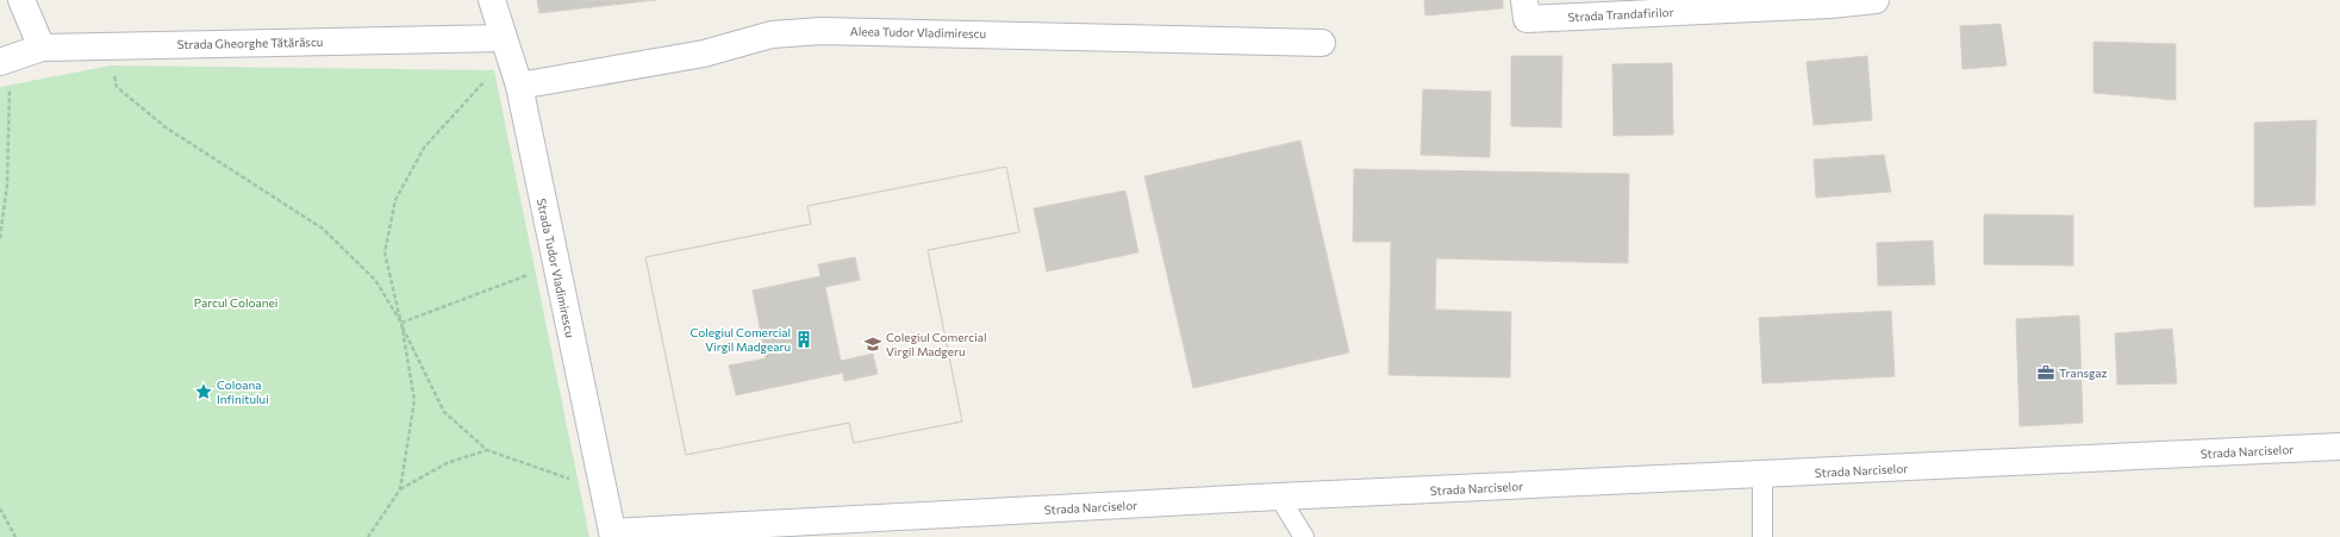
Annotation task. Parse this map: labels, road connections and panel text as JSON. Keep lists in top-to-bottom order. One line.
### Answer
{"streets":{"main road":["Strada Trandafirilor","Aleea Tudor Vladimirescu","Strada Gheorghe Tătărăscu","Strada Tudor Vladimirescu","Strada Narciselor"]},"crossings":[["Aleea Tudor Vladimirescu","Strada Tudor Vladimirescu"],["Strada Gheorghe Tătărăscu","Strada Tudor Vladimirescu"],["Strada Tudor Vladimirescu","Strada Narciselor"]],"parks":["Parcul Coloanei"],"places":{"building":["Colegiul Comercial Virgil Madgearu"],"school or university":["Colegiul Comercial Virgil Madgeru"],"office":["Transgaz"],"place":["Coloana Infinitului"]}}
